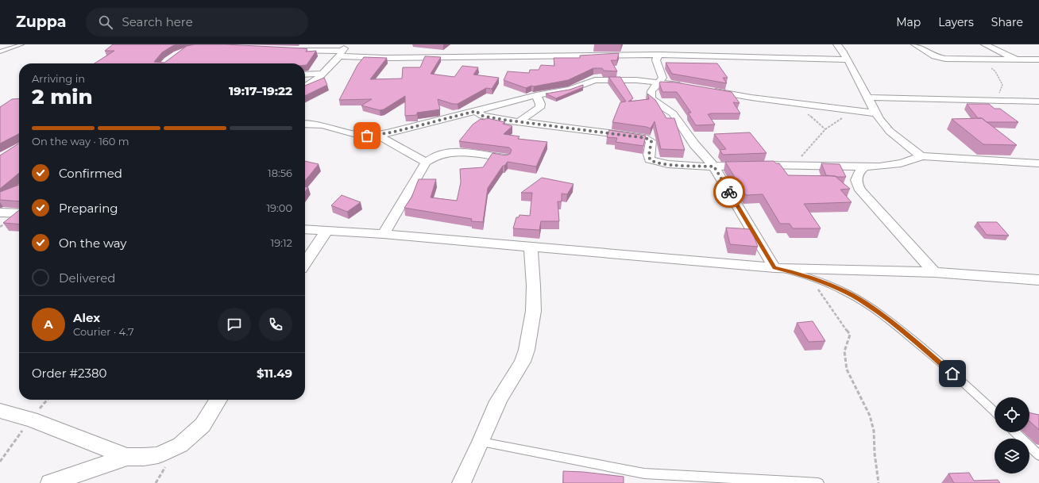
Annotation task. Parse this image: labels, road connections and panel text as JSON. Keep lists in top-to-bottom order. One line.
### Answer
{"page":{"header":"Zuppa","search":"Search here","nav":["Map","Layers","Share"],"heading":["2 min","Arriving in","19:17–19:22"],"panel":["Alex","Courier · 4.7","Order #2380","$11.49"],"bar":"On the way · 160 m","list":[["Confirmed","18:56"],["Preparing","19:00"],["On the way","19:12"],"Delivered"],"round":"A"}}
